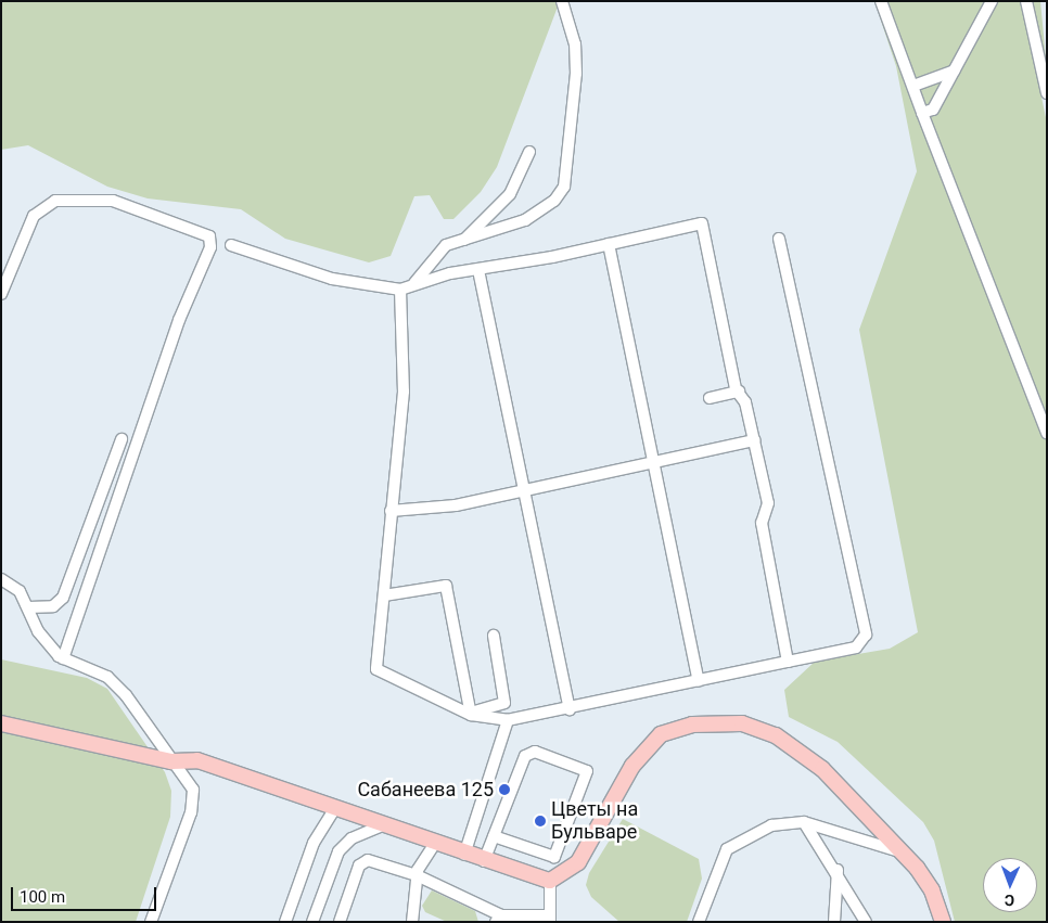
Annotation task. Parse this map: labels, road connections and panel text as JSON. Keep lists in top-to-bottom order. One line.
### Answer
{"places":["Сабанеева 125","Цветы на Бульваре"],"scale_bar":"100 m","north":"bottom"}
